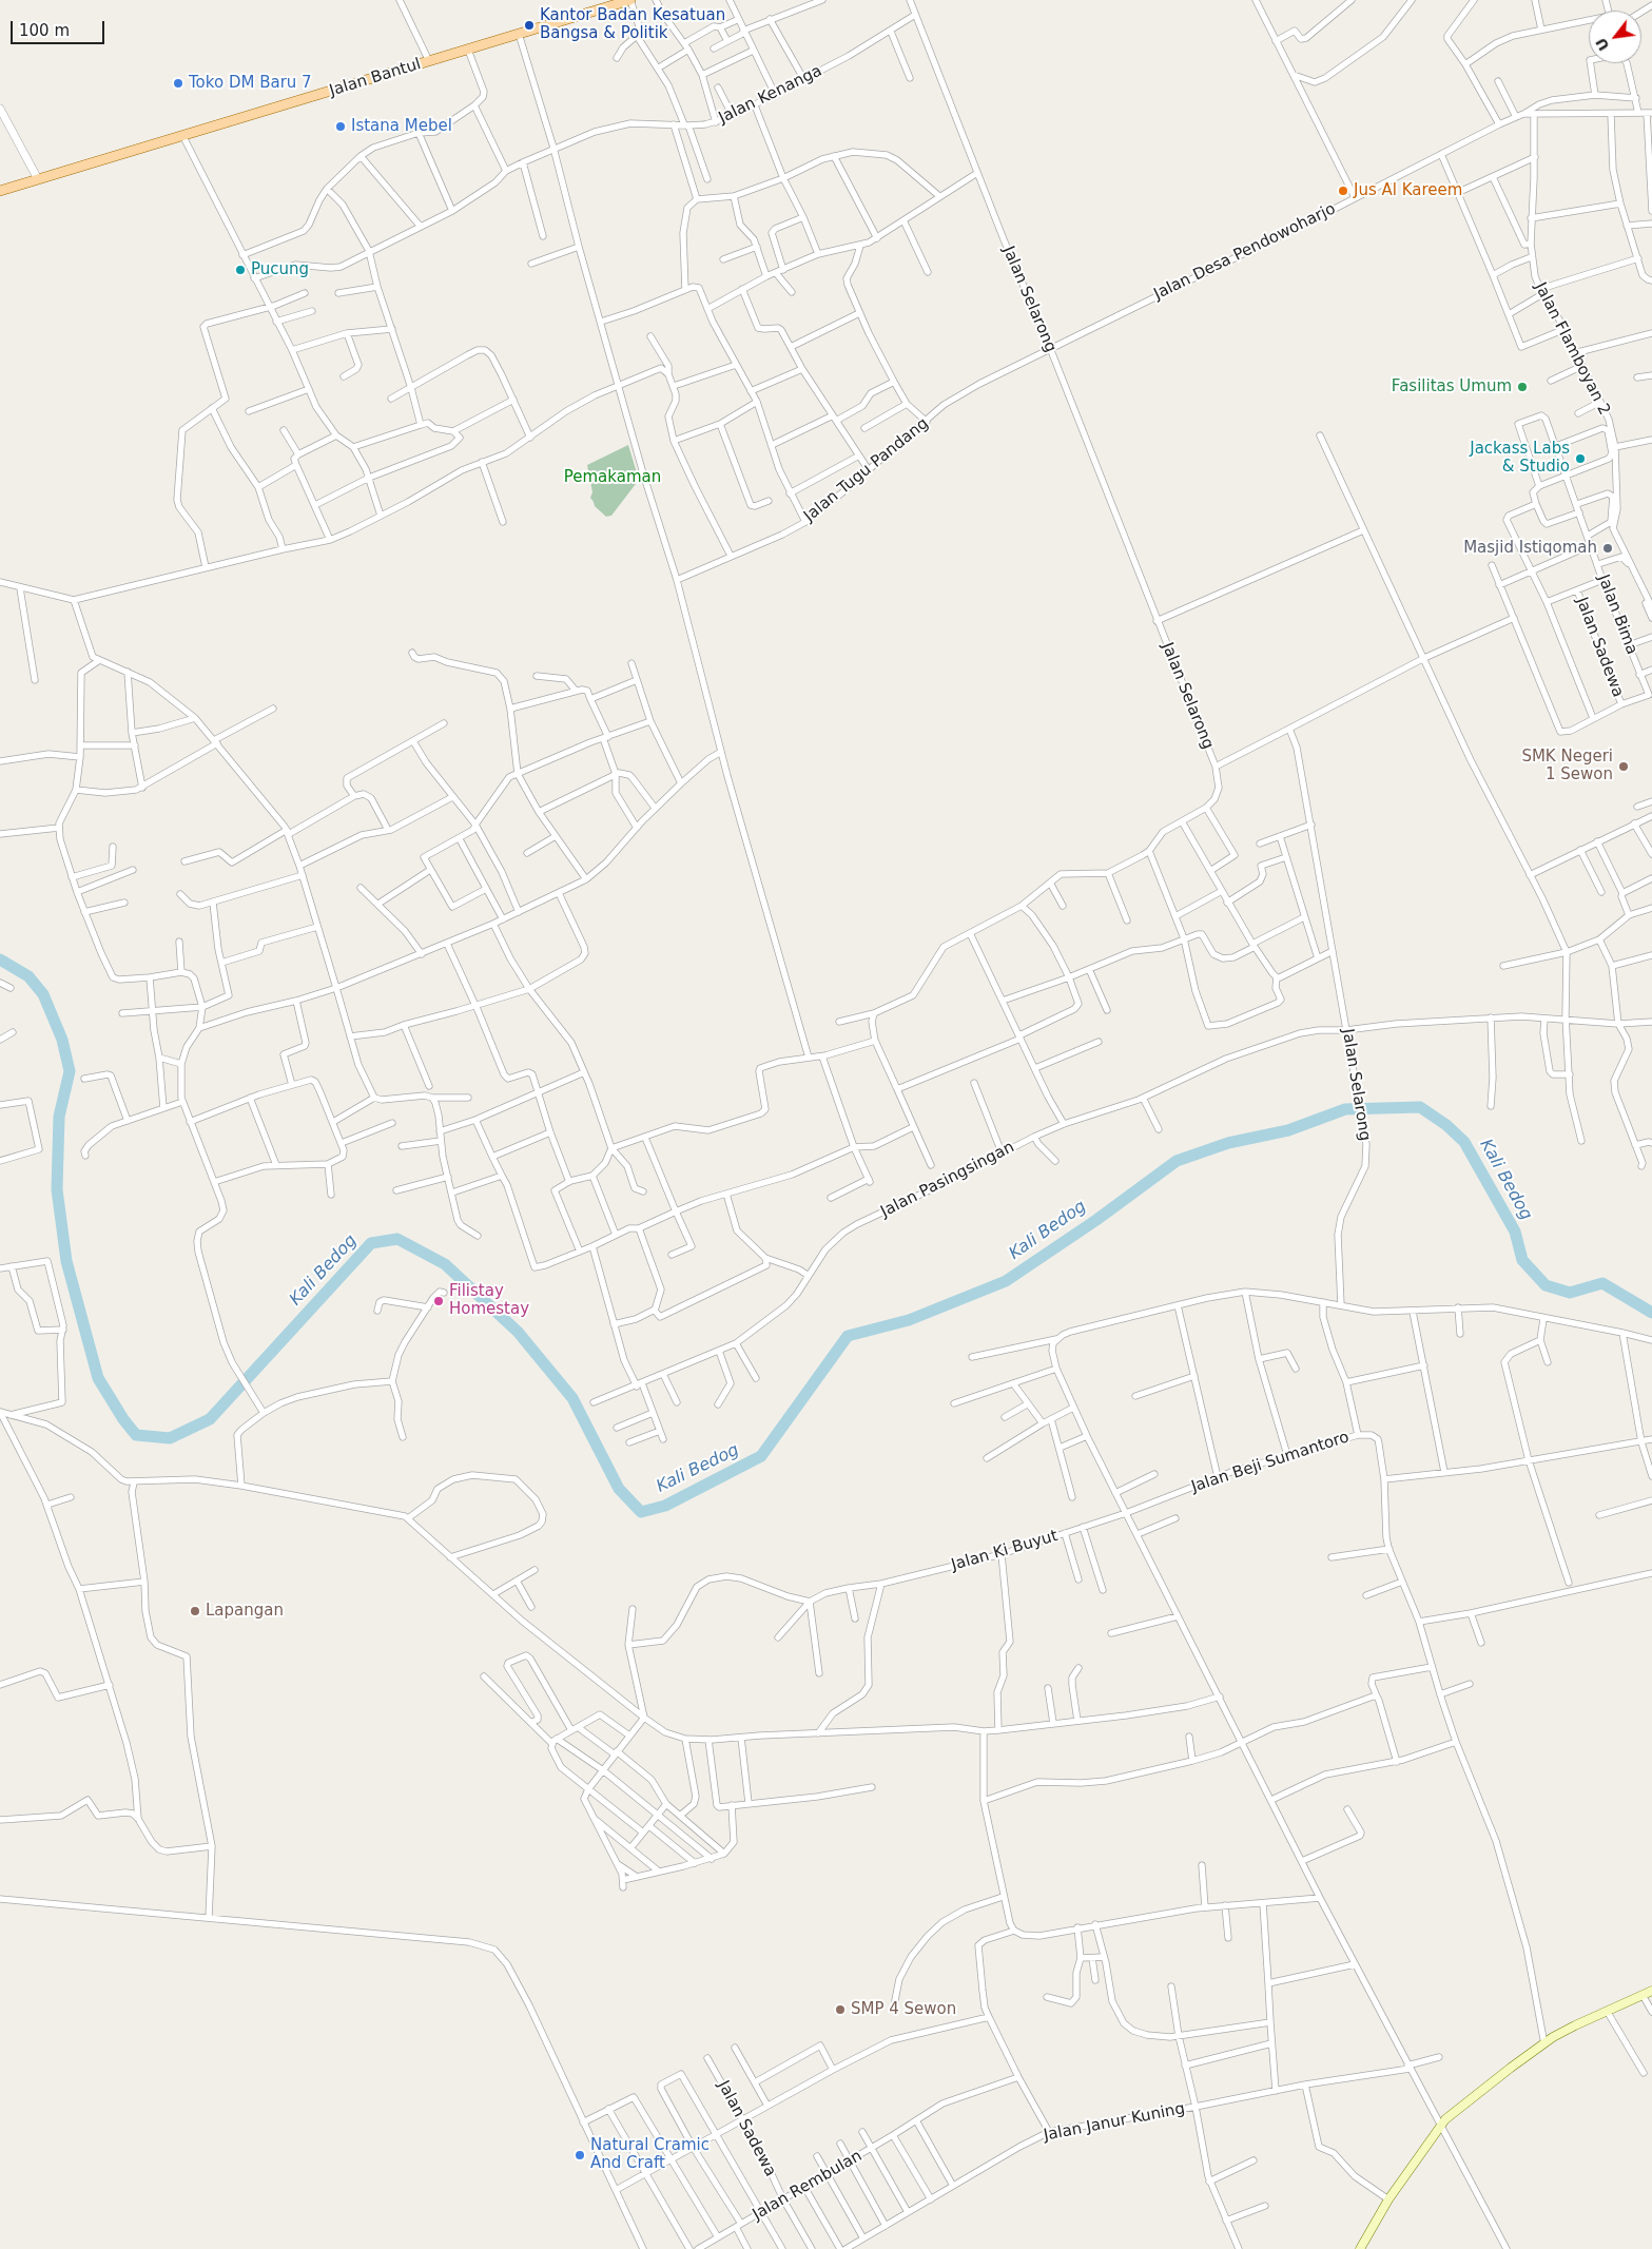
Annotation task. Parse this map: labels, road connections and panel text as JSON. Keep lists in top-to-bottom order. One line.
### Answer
{"streets":{"main road":["Jalan Bantul"],"street":["Jalan Kenanga","Jalan Desa Pendowoharjo","Jalan Selarong","Jalan Flamboyan 2","Jalan Tugu Pandang","Jalan Bima","Jalan Sadewa","Jalan Pasingsingan","Jalan Beji Sumantoro","Jalan Ki Buyut","Jalan Janur Kuning","Jalan Rembulan"]},"crossings":[["Jalan Kenanga","Jalan Selarong"],["Jalan Desa Pendowoharjo","Jalan Selarong"],["Jalan Desa Pendowoharjo","Jalan Flamboyan 2"],["Jalan Desa Pendowoharjo","Jalan Tugu Pandang"],["Jalan Selarong","Jalan Tugu Pandang"],["Jalan Selarong","Jalan Pasingsingan"],["Jalan Sadewa","Jalan Rembulan"],["Jalan Beji Sumantoro","Jalan Ki Buyut"]],"water":["Kali Bedog"],"parks":["Pemakaman"],"places":["Kantor Badan Kesatuan Bangsa & Politik","Toko DM Baru 7","Istana Mebel","Jus Al Kareem","Pucung","Fasilitas Umum","Jackass Labs & Studio","Masjid Istiqomah","SMK Negeri 1 Sewon","Filistay Homestay","Lapangan","SMP 4 Sewon","Natural Cramic And Craft"],"scale_bar":"100 m","north":"bottom left"}
